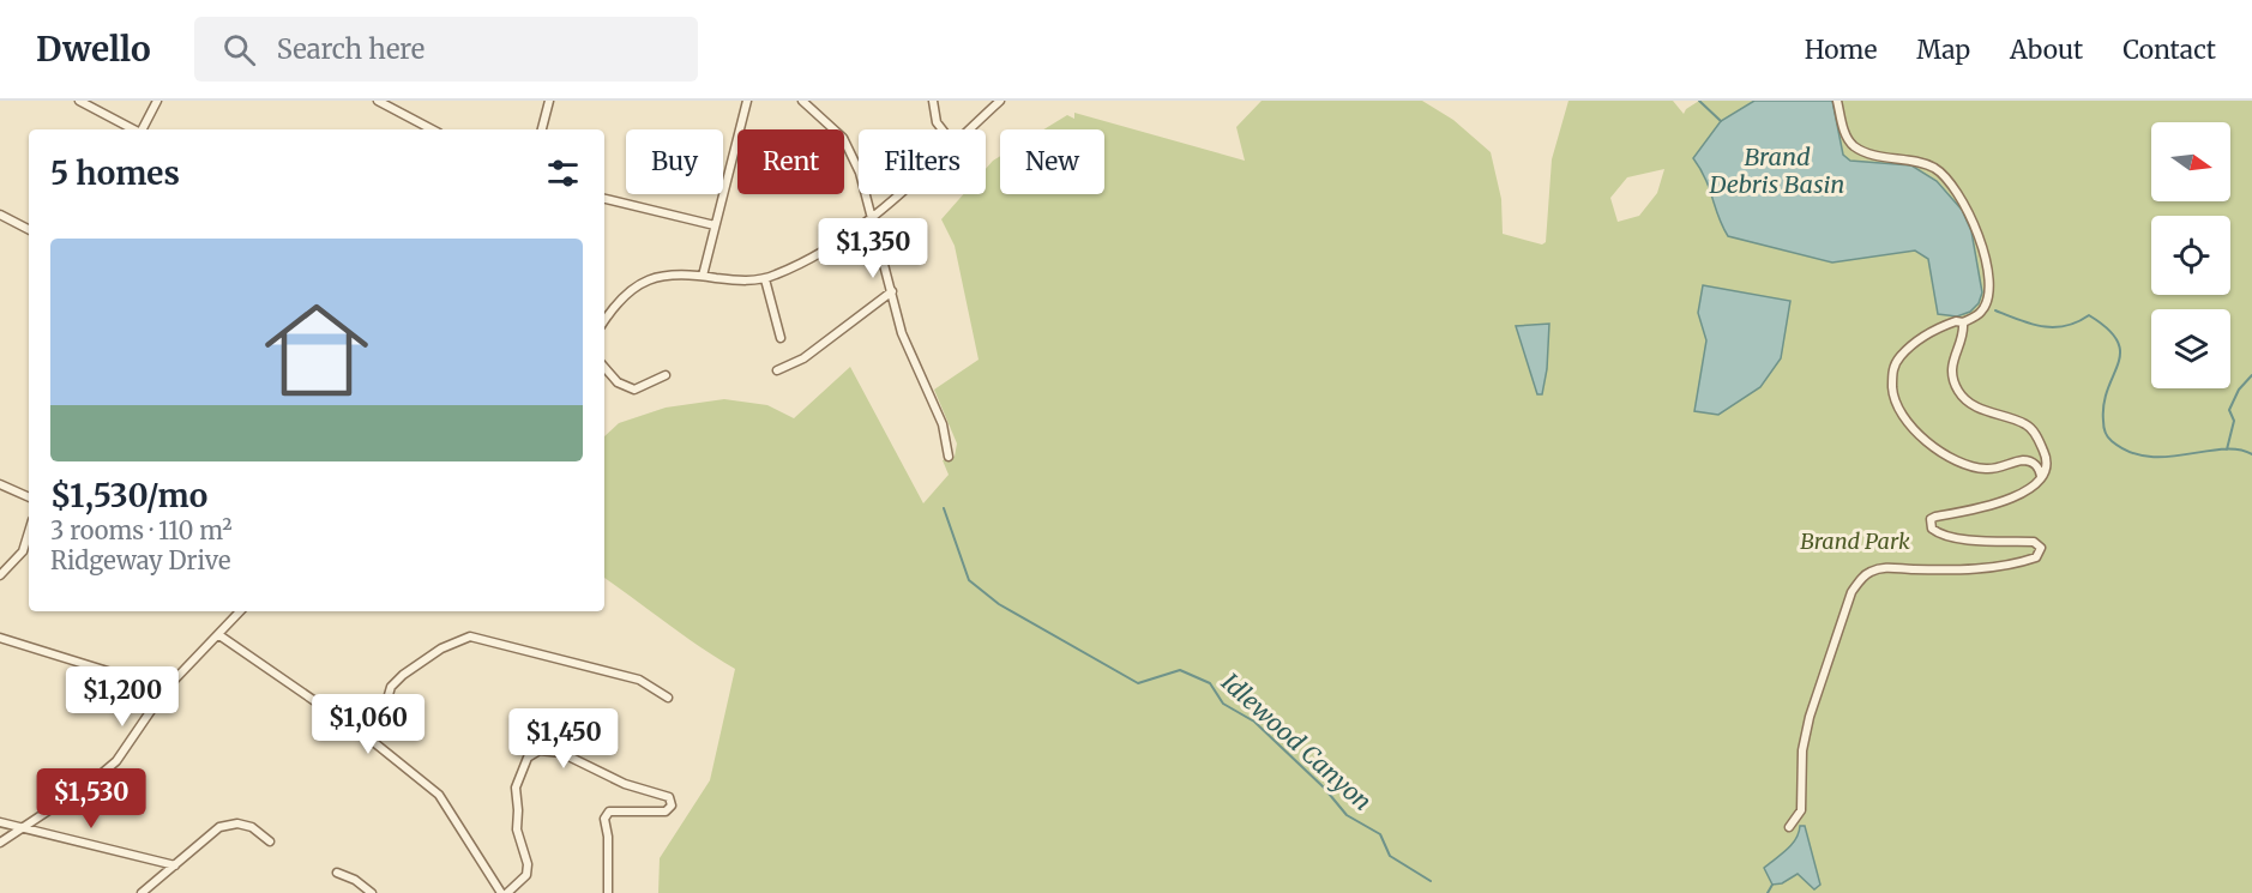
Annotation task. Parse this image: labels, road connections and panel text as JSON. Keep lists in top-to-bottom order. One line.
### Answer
{"water":["Brand Debris Basin","Idlewood Canyon"],"parks":["Brand Park"],"north":"right","page":{"header":"Dwello","search":"Search here","nav":["Home","Map","About","Contact"],"chip":["Buy","Rent","Filters","New"],"heading":"5 homes","list":[{"name":"$1,530/mo","note":"3 rooms · 110 m² · Ridgeway Drive"}],"price":["$1,350","$1,200","$1,060","$1,450","$1,530"]}}
